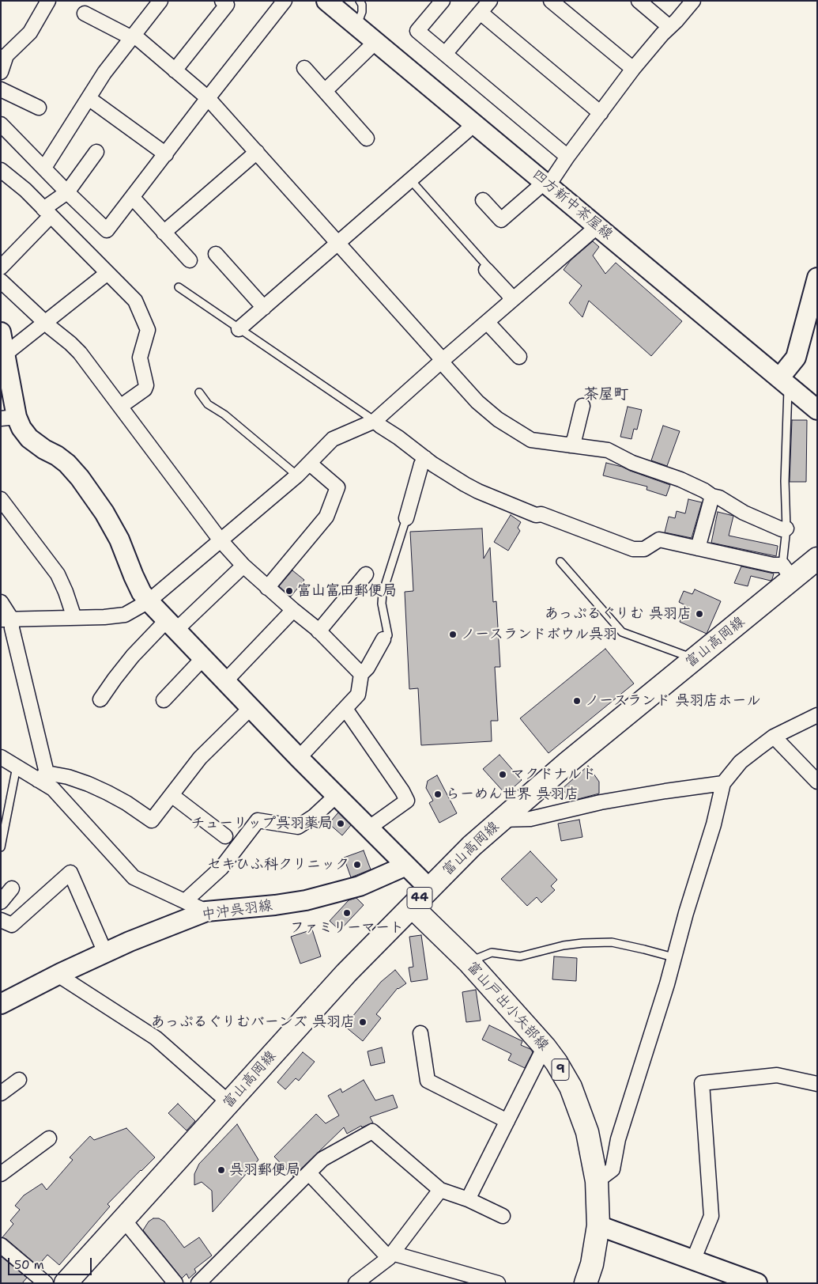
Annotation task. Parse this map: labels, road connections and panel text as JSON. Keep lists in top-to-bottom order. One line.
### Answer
{"streets":{"main road":["四方新中茶屋線","富山高岡線","44","中沖呉羽線","富山戸出小矢部線","9"]},"crossings":[["富山高岡線","富山戸出小矢部線"]],"districts":["茶屋町"],"places":["富山富田郵便局","あっぷるぐりむ 呉羽店","ノースランドボウル呉羽","ノースランド 呉羽店ホール","マクドナルド","らーめん世界 呉羽店","チューリップ呉羽薬局","セキひふ科クリニック","ファミリーマート","あっぷるぐりむバーンズ 呉羽店","呉羽郵便局"],"scale_bar":"50 m"}
